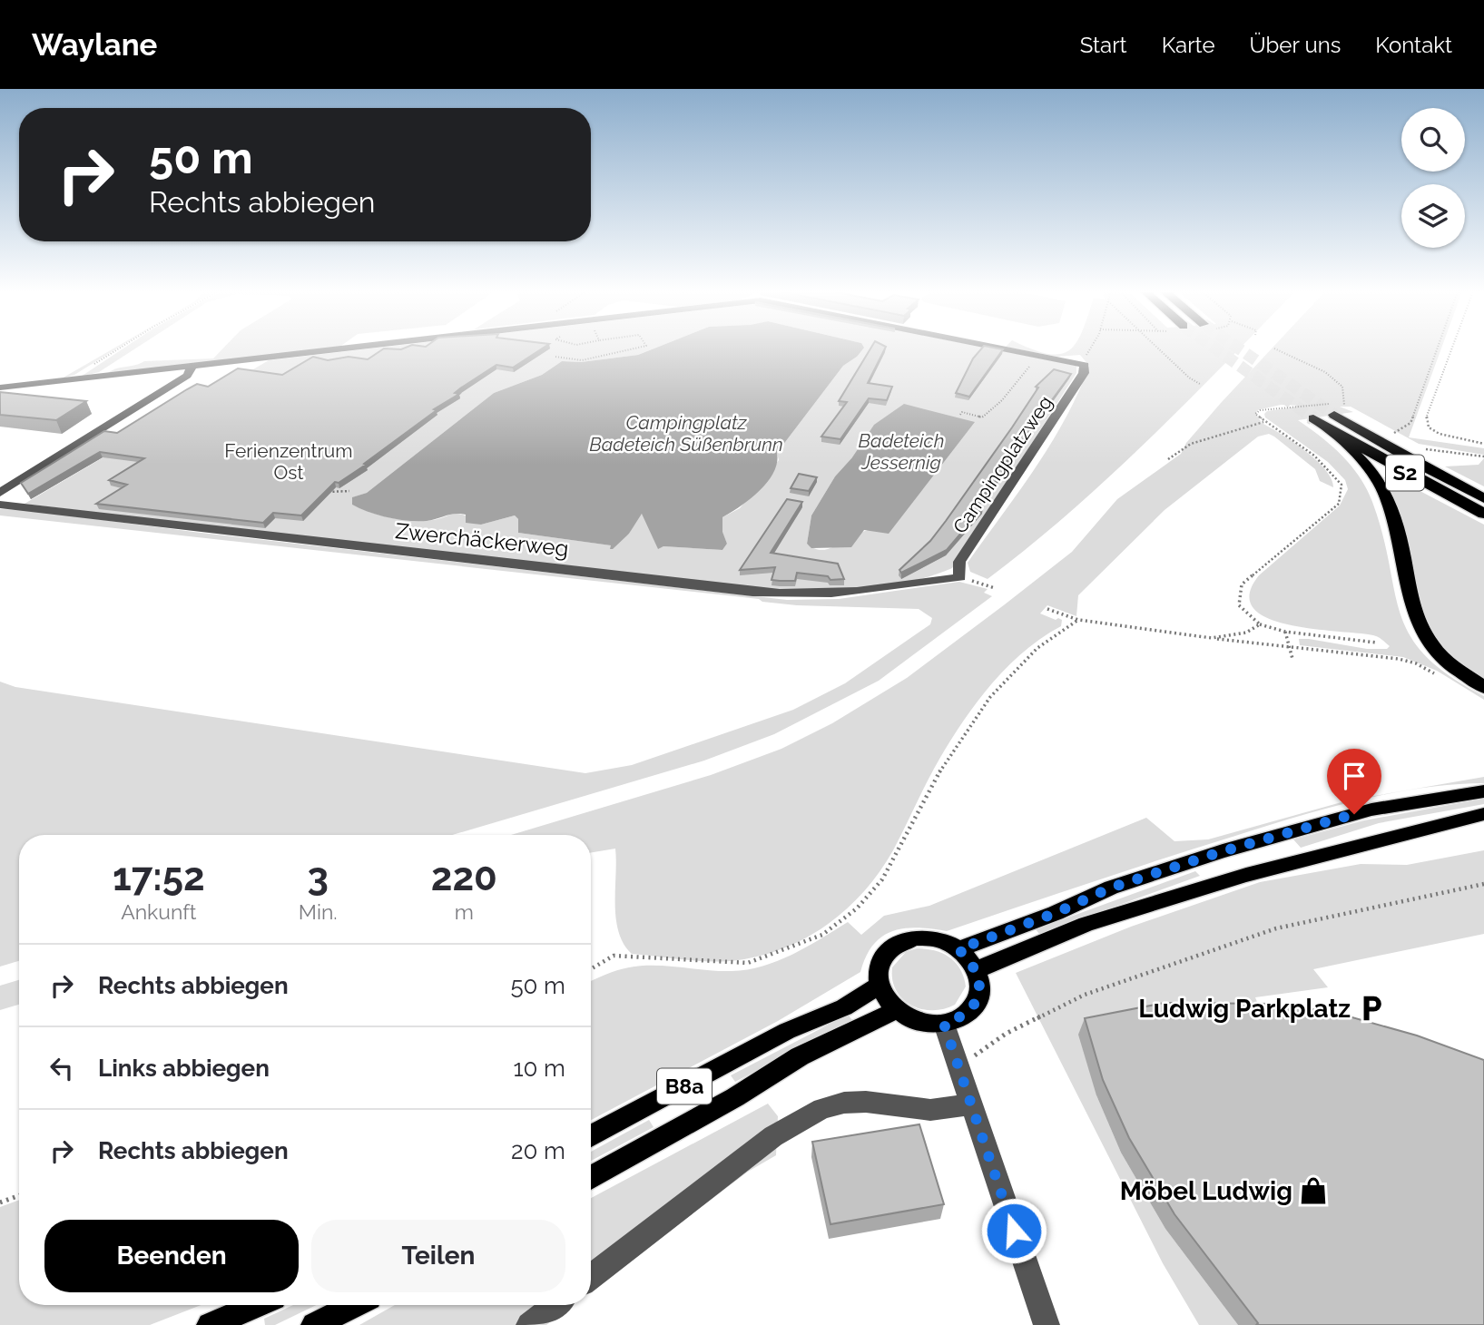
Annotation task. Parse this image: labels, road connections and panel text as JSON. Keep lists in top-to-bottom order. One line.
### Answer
{"streets":{"highway":["S2"],"main road":["B8a"],"street":["Campingplatzweg","Zwerchäckerweg"]},"crossings":[["Campingplatzweg","Zwerchäckerweg"]],"water":["Campingplatz Badeteich Süßenbrunn","Badeteich Jessernig"],"parks":["Ferienzentrum Ost"],"places":{"parking":["Ludwig Parkplatz"],"shop":["Möbel Ludwig"]},"page":{"header":"Waylane","nav":["Start","Karte","Über uns","Kontakt"],"turn":["50 m","Rechts abbiegen"],"eta":["17:52","Ankunft","3","Min.","220","m"],"list":[{"name":"Rechts abbiegen","value":"50 m"},{"name":"Links abbiegen","value":"10 m"},{"name":"Rechts abbiegen","value":"20 m"}],"buttons":["Beenden","Teilen"]}}
